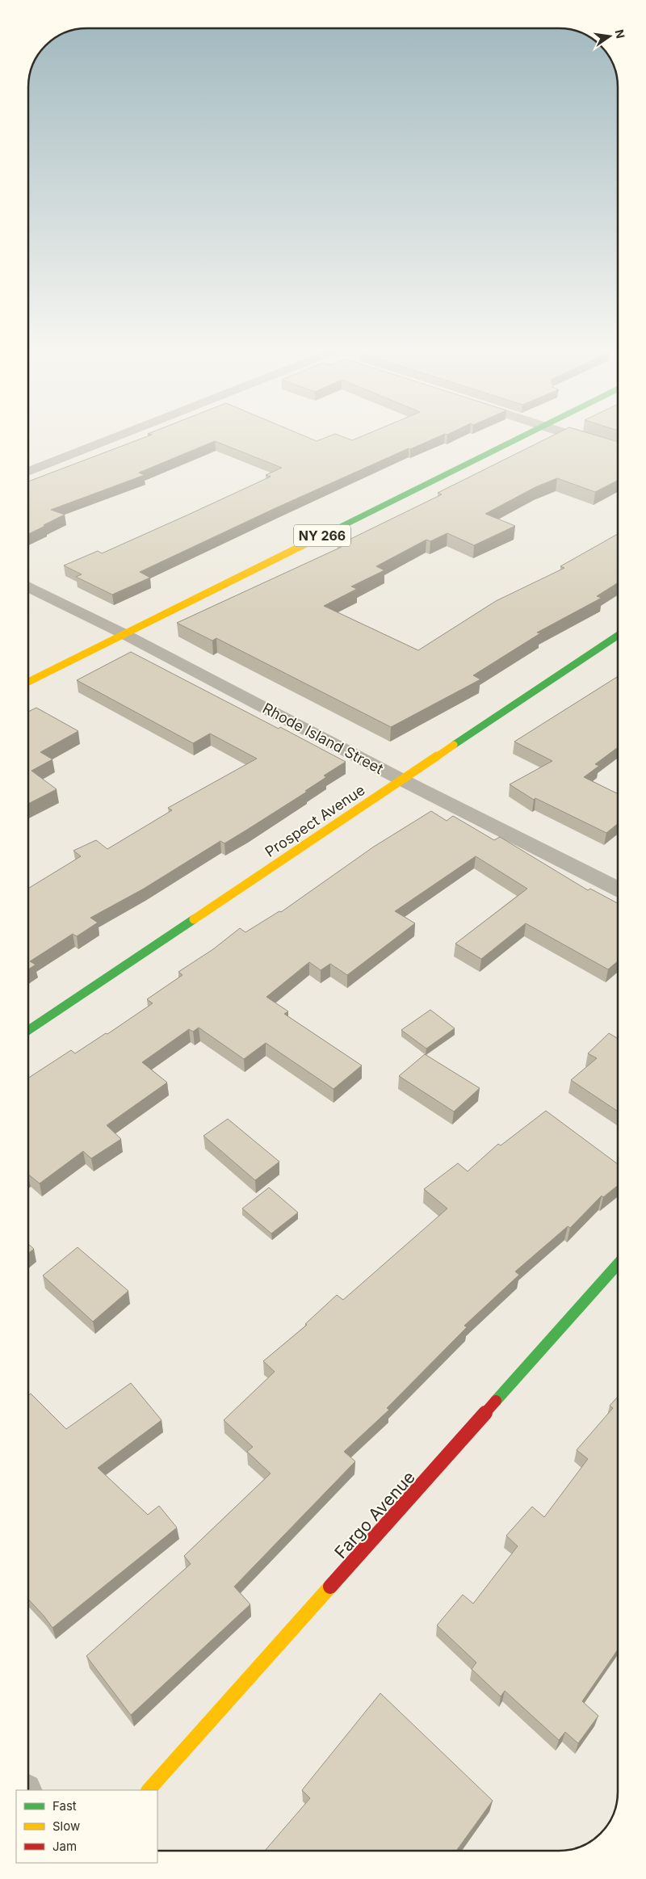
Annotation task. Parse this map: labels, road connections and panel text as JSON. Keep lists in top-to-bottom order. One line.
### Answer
{"streets":{"street":["NY 266","Rhode Island Street","Prospect Avenue","Fargo Avenue"]},"crossings":[["NY 266","Rhode Island Street"],["Rhode Island Street","Prospect Avenue"]],"legend":["Fast","Slow","Jam"],"north":"right"}
